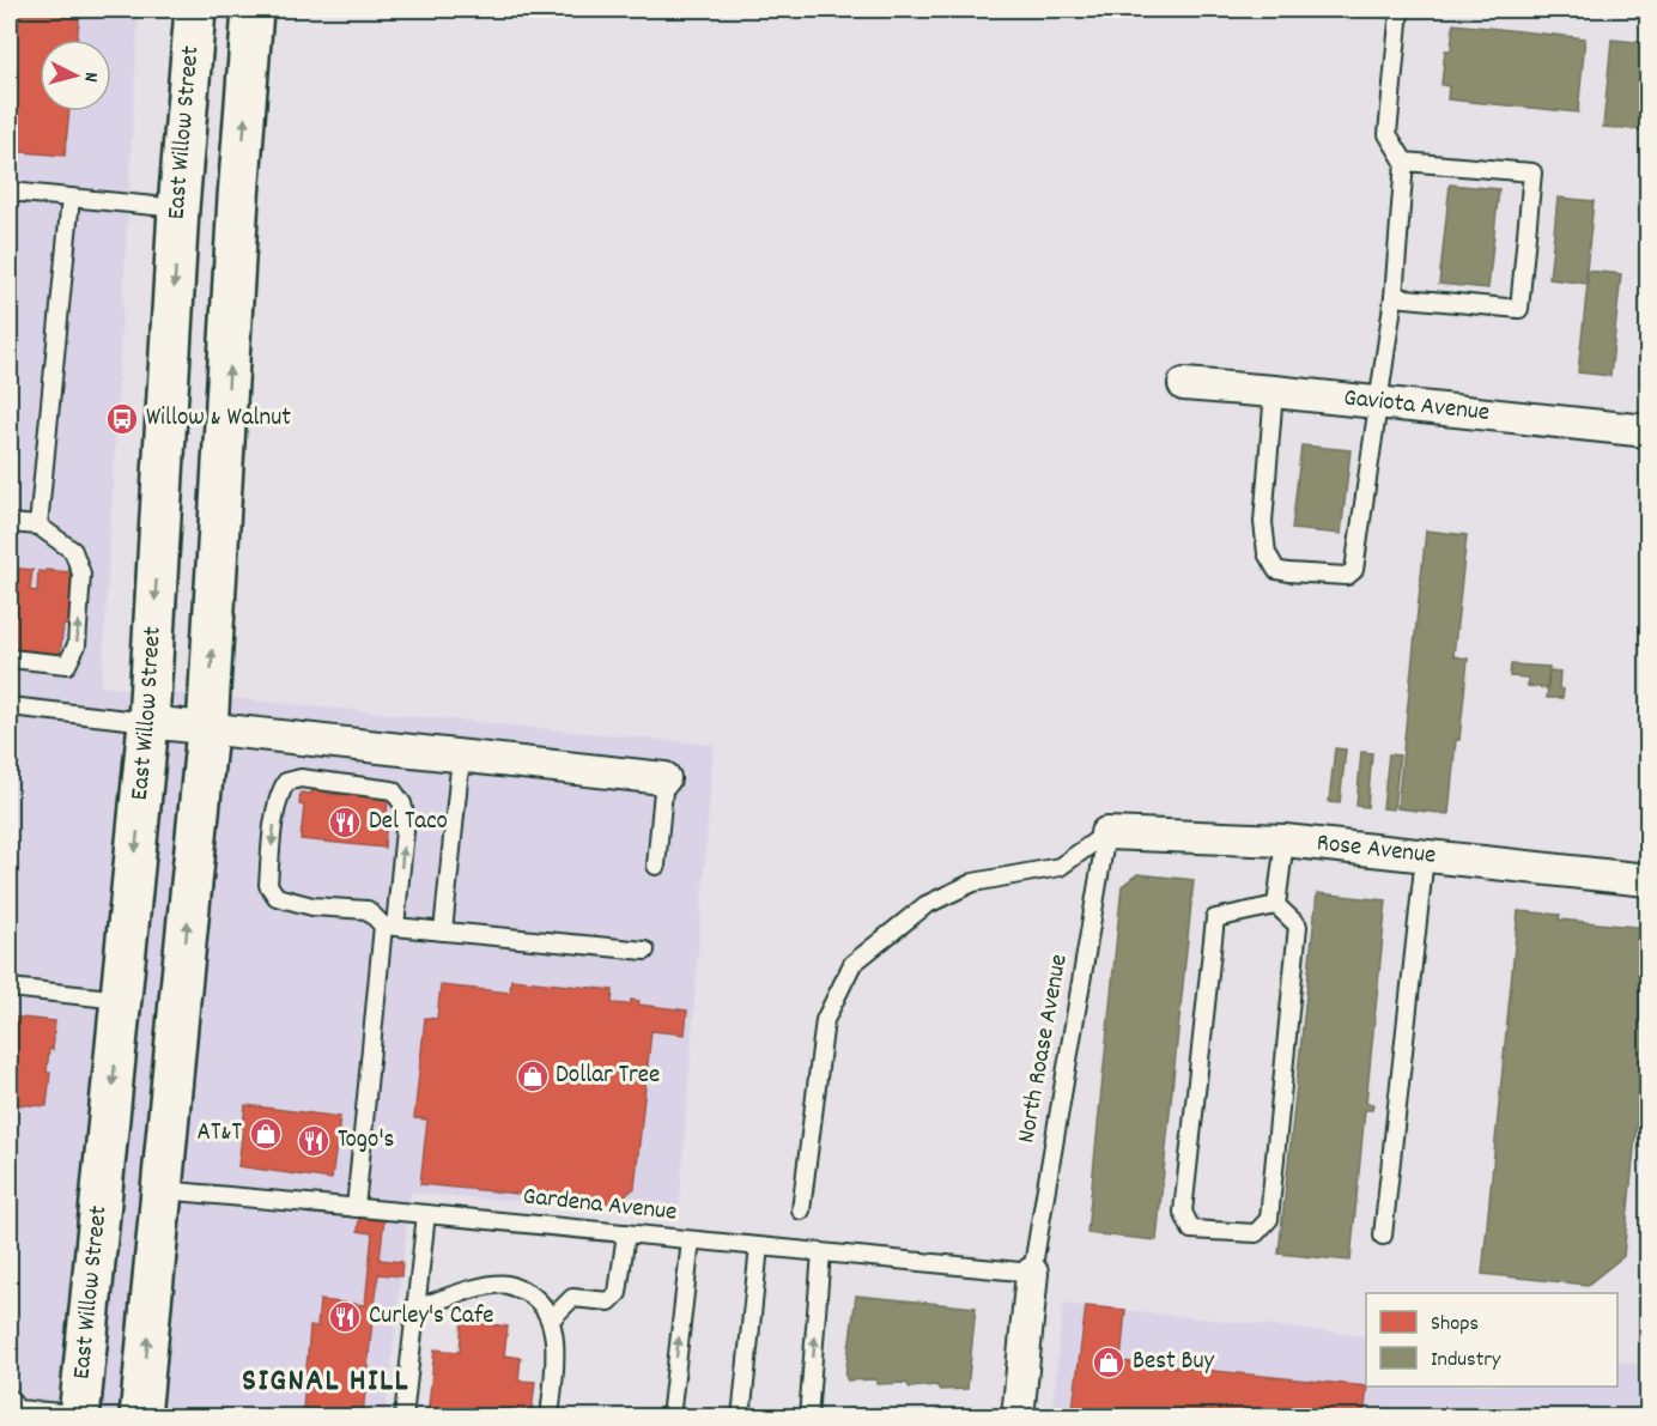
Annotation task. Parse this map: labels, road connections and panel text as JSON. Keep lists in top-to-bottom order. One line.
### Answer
{"streets":{"main road":["East Willow Street"],"street":["Gaviota Avenue","Rose Avenue"],"lane":["North Roase Avenue","Gardena Avenue"]},"crossings":[["Rose Avenue","North Roase Avenue"],["North Roase Avenue","Gardena Avenue"]],"districts":["SIGNAL HILL"],"places":{"bus stop":["Willow & Walnut"],"restaurant":["Del Taco","Togo's","Curley's Cafe"],"shop":["Dollar Tree","AT&T","Best Buy"]},"legend":["Shops","Industry"],"north":"right"}
